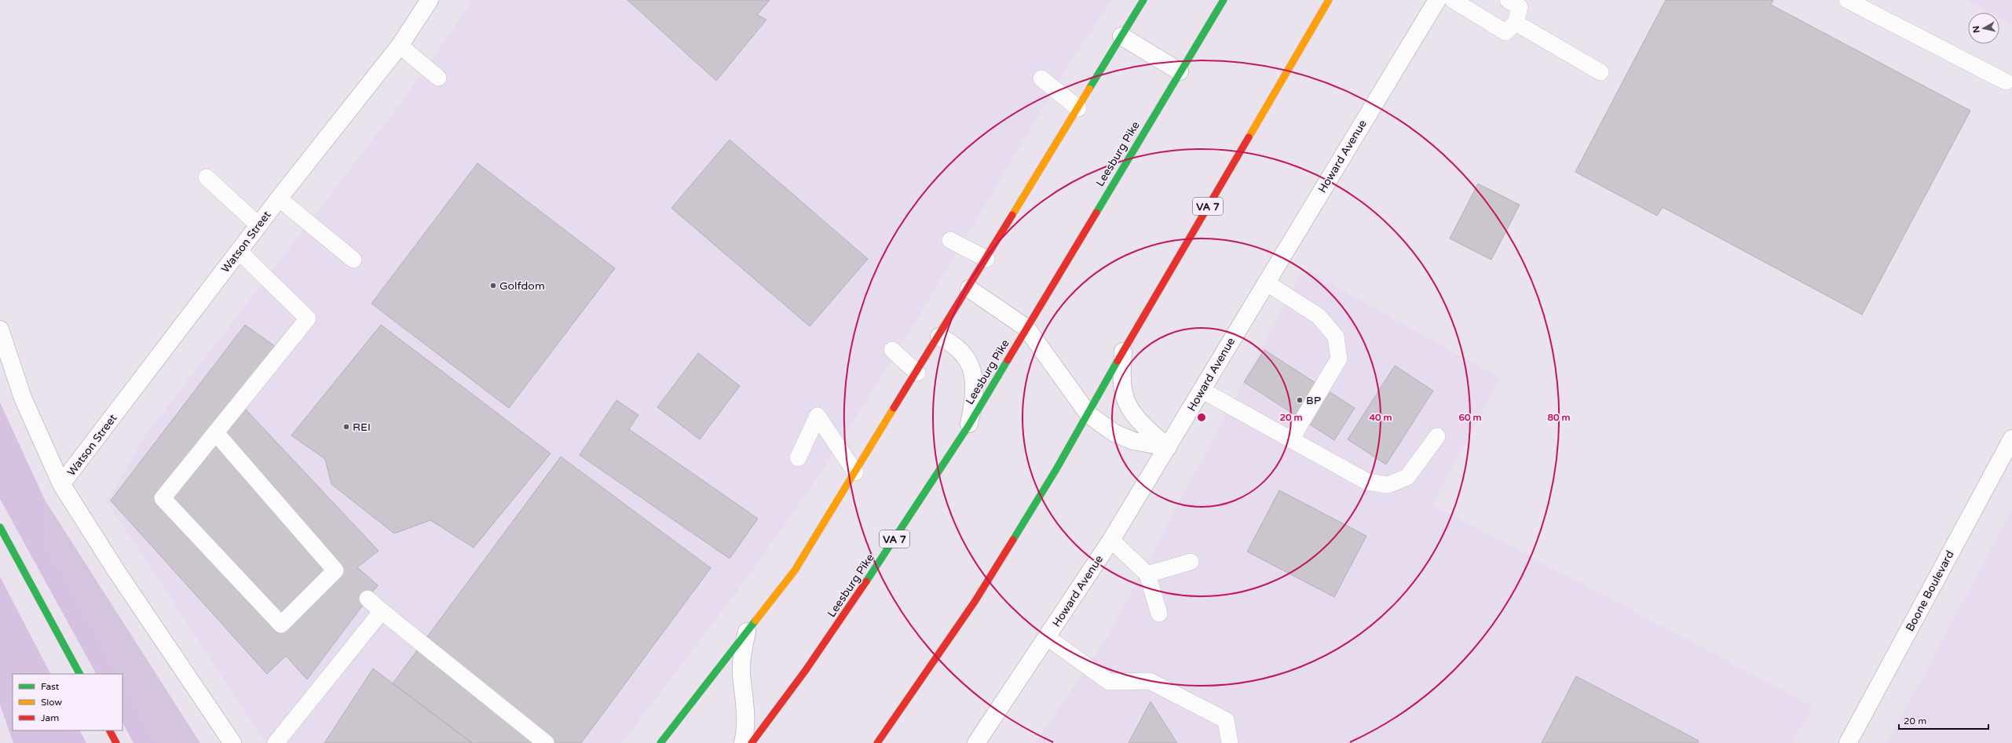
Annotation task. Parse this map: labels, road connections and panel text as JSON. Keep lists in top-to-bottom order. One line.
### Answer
{"streets":{"main road":["Leesburg Pike","VA 7"],"street":["Howard Avenue","Watson Street","Boone Boulevard"]},"places":["Golfdom","BP","REI"],"legend":["Fast","Slow","Jam"],"scale_bar":"20 m","north":"left","rings":["20 m","40 m","60 m","80 m"]}
